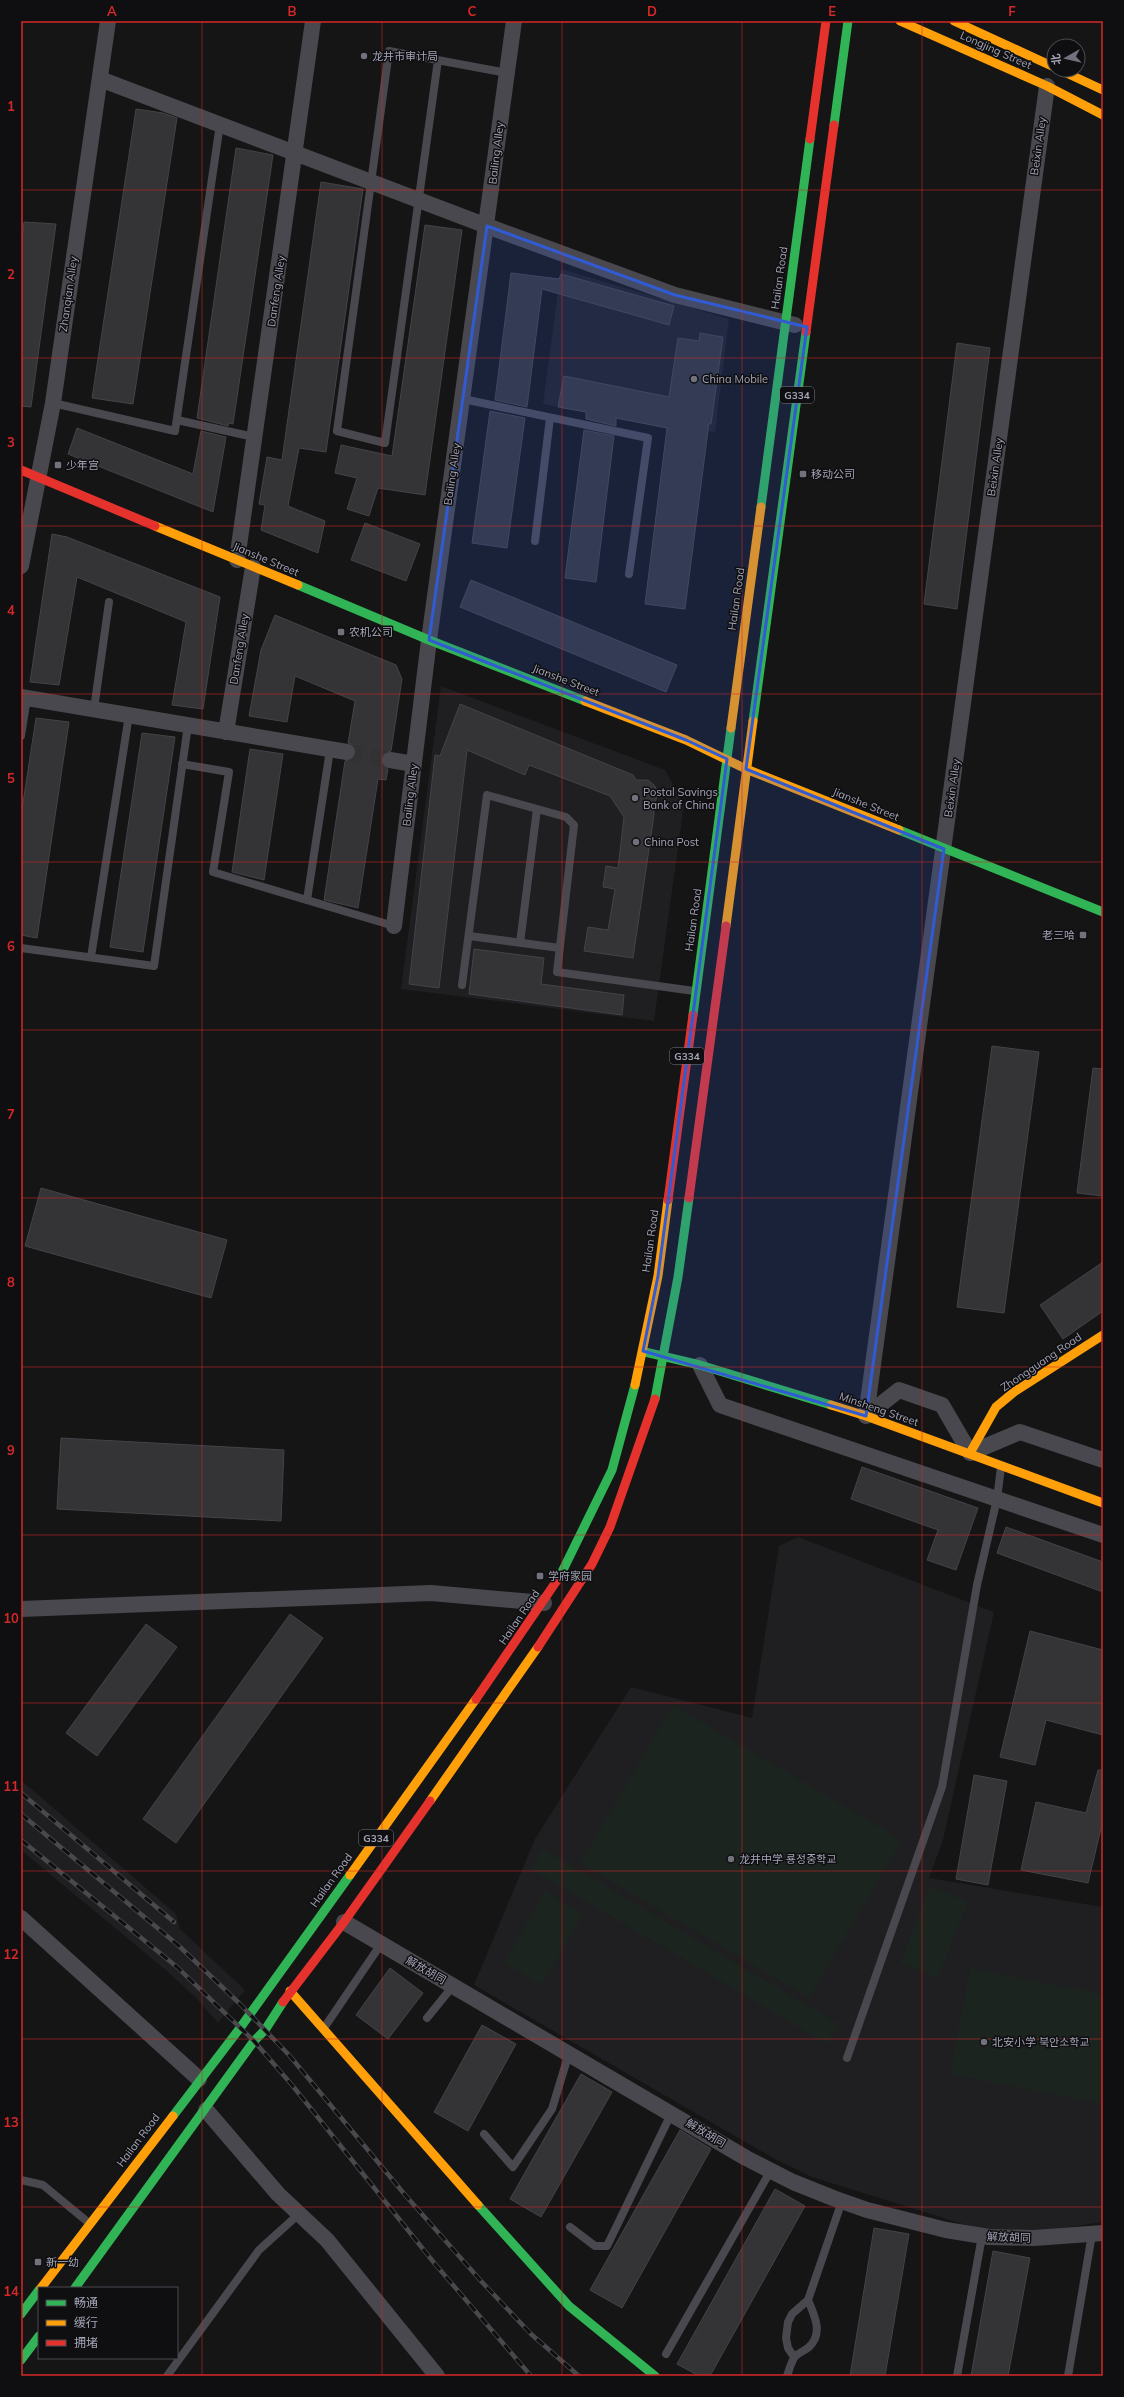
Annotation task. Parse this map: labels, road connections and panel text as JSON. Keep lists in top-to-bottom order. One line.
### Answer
{"streets":{"main road":["Longjing Street","Hailan Road","G334","Jianshe Street","Zhongguang Road","Minsheng Street"],"street":["Beixin Alley","Bailing Alley","Danfeng Alley","Zhanqian Alley","解放胡同"]},"crossings":[["Longjing Street","Beixin Alley"],["Beixin Alley","Jianshe Street"],["Beixin Alley","Minsheng Street"],["Bailing Alley","Jianshe Street"],["Hailan Road","Jianshe Street"],["Hailan Road","Minsheng Street"],["Hailan Road","解放胡同"],["Danfeng Alley","Jianshe Street"],["Zhanqian Alley","Jianshe Street"],["Zhongguang Road","Minsheng Street"]],"places":{"other":["龙井市审计局","China Mobile","Postal Savings Bank of China","China Post","龙井中学 룡정중학교","北安小学 북안소학교"],"transit":["少年宫","移动公司","农机公司","老三哈","学府家园","新一幼"]},"legend":["畅通","缓行","拥堵"],"north":"left","grid":{"columns":["A","B","C","D","E","F"],"rows":["1","2","3","4","5","6","7","8","9","10","11","12","13","14"]}}
